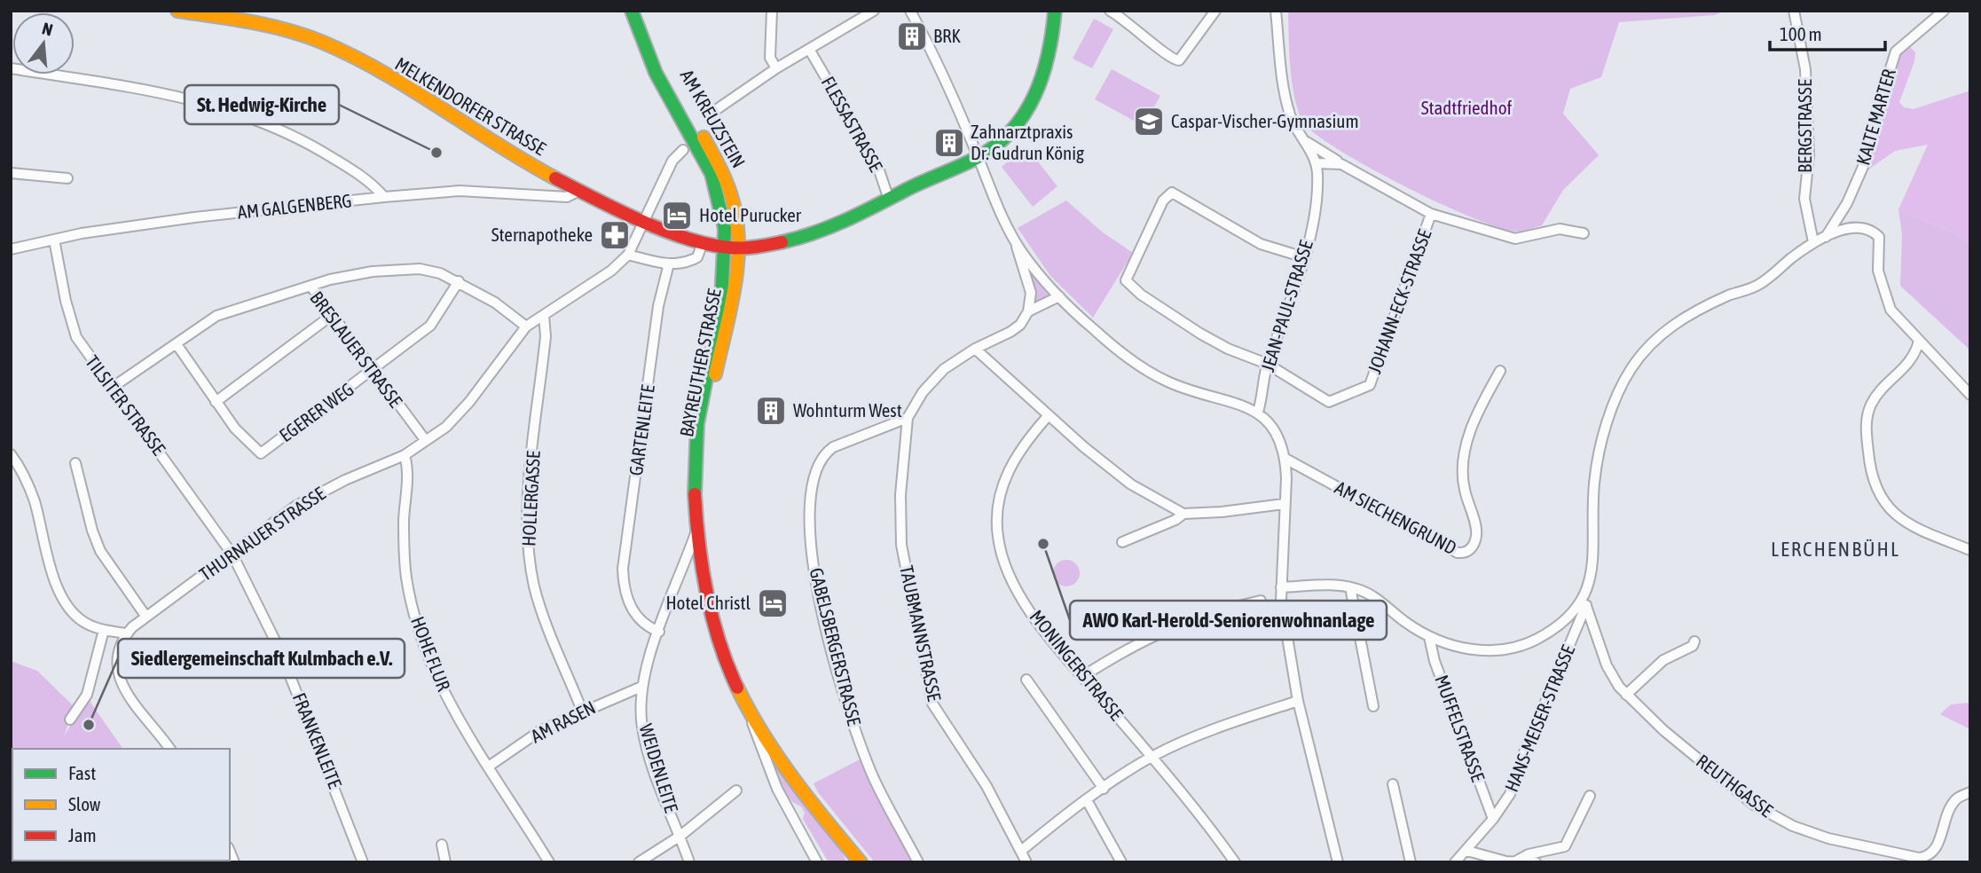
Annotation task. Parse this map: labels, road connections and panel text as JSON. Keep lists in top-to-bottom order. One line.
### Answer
{"streets":{"main road":["MELKENDORFER STRASSE","AM KREUZSTEIN","BAYREUTHER STRASSE"],"street":["KALTE MARTER","FLESSASTRASSE","BERGSTRASSE","AM GALGENBERG","JOHANN-ECK-STRASSE","JEAN-PAUL-STRASSE","BRESLAUER STRASSE","TILSITER STRASSE","EGERER WEG","GARTENLEITE","HOLLERGASSE","AM SIECHENGRUND","THURNAUER STRASSE","TAUBMANNSTRASSE","GABELSBERGERSTRASSE","HOHE FLUR","MONINGERSTRASSE","HANS-MEISER-STRASSE","AM RASEN","MUFFELSTRASSE","FRANKENLEITE","WEIDENLEITE","REUTHGASSE"]},"crossings":[["MELKENDORFER STRASSE","AM KREUZSTEIN"],["MELKENDORFER STRASSE","FLESSASTRASSE"],["MELKENDORFER STRASSE","AM GALGENBERG"],["MELKENDORFER STRASSE","BAYREUTHER STRASSE"],["MELKENDORFER STRASSE","THURNAUER STRASSE"],["KALTE MARTER","BERGSTRASSE"],["KALTE MARTER","HANS-MEISER-STRASSE"],["AM KREUZSTEIN","BAYREUTHER STRASSE"],["BERGSTRASSE","HANS-MEISER-STRASSE"],["AM GALGENBERG","TILSITER STRASSE"],["JOHANN-ECK-STRASSE","JEAN-PAUL-STRASSE"],["BRESLAUER STRASSE","TILSITER STRASSE"],["BRESLAUER STRASSE","EGERER WEG"],["BRESLAUER STRASSE","THURNAUER STRASSE"],["BAYREUTHER STRASSE","WEIDENLEITE"],["TILSITER STRASSE","THURNAUER STRASSE"],["TILSITER STRASSE","FRANKENLEITE"],["GARTENLEITE","WEIDENLEITE"],["HOLLERGASSE","THURNAUER STRASSE"],["HOLLERGASSE","AM RASEN"],["THURNAUER STRASSE","HOHE FLUR"],["THURNAUER STRASSE","FRANKENLEITE"],["TAUBMANNSTRASSE","GABELSBERGERSTRASSE"],["HOHE FLUR","AM RASEN"],["HANS-MEISER-STRASSE","MUFFELSTRASSE"],["HANS-MEISER-STRASSE","REUTHGASSE"],["AM RASEN","WEIDENLEITE"]],"districts":["LERCHENBÜHL"],"parks":["Stadtfriedhof"],"places":{"building":["BRK","Zahnarztpraxis Dr. Gudrun König","Wohnturm West"],"school or university":["Caspar-Vischer-Gymnasium"],"other":["St. Hedwig-Kirche","AWO Karl-Herold-Seniorenwohnanlage","Siedlergemeinschaft Kulmbach e.V."],"hotel":["Hotel Purucker","Hotel Christl"],"pharmacy":["Sternapotheke"]},"legend":["Fast","Slow","Jam"],"scale_bar":"100 m","north":"top"}
